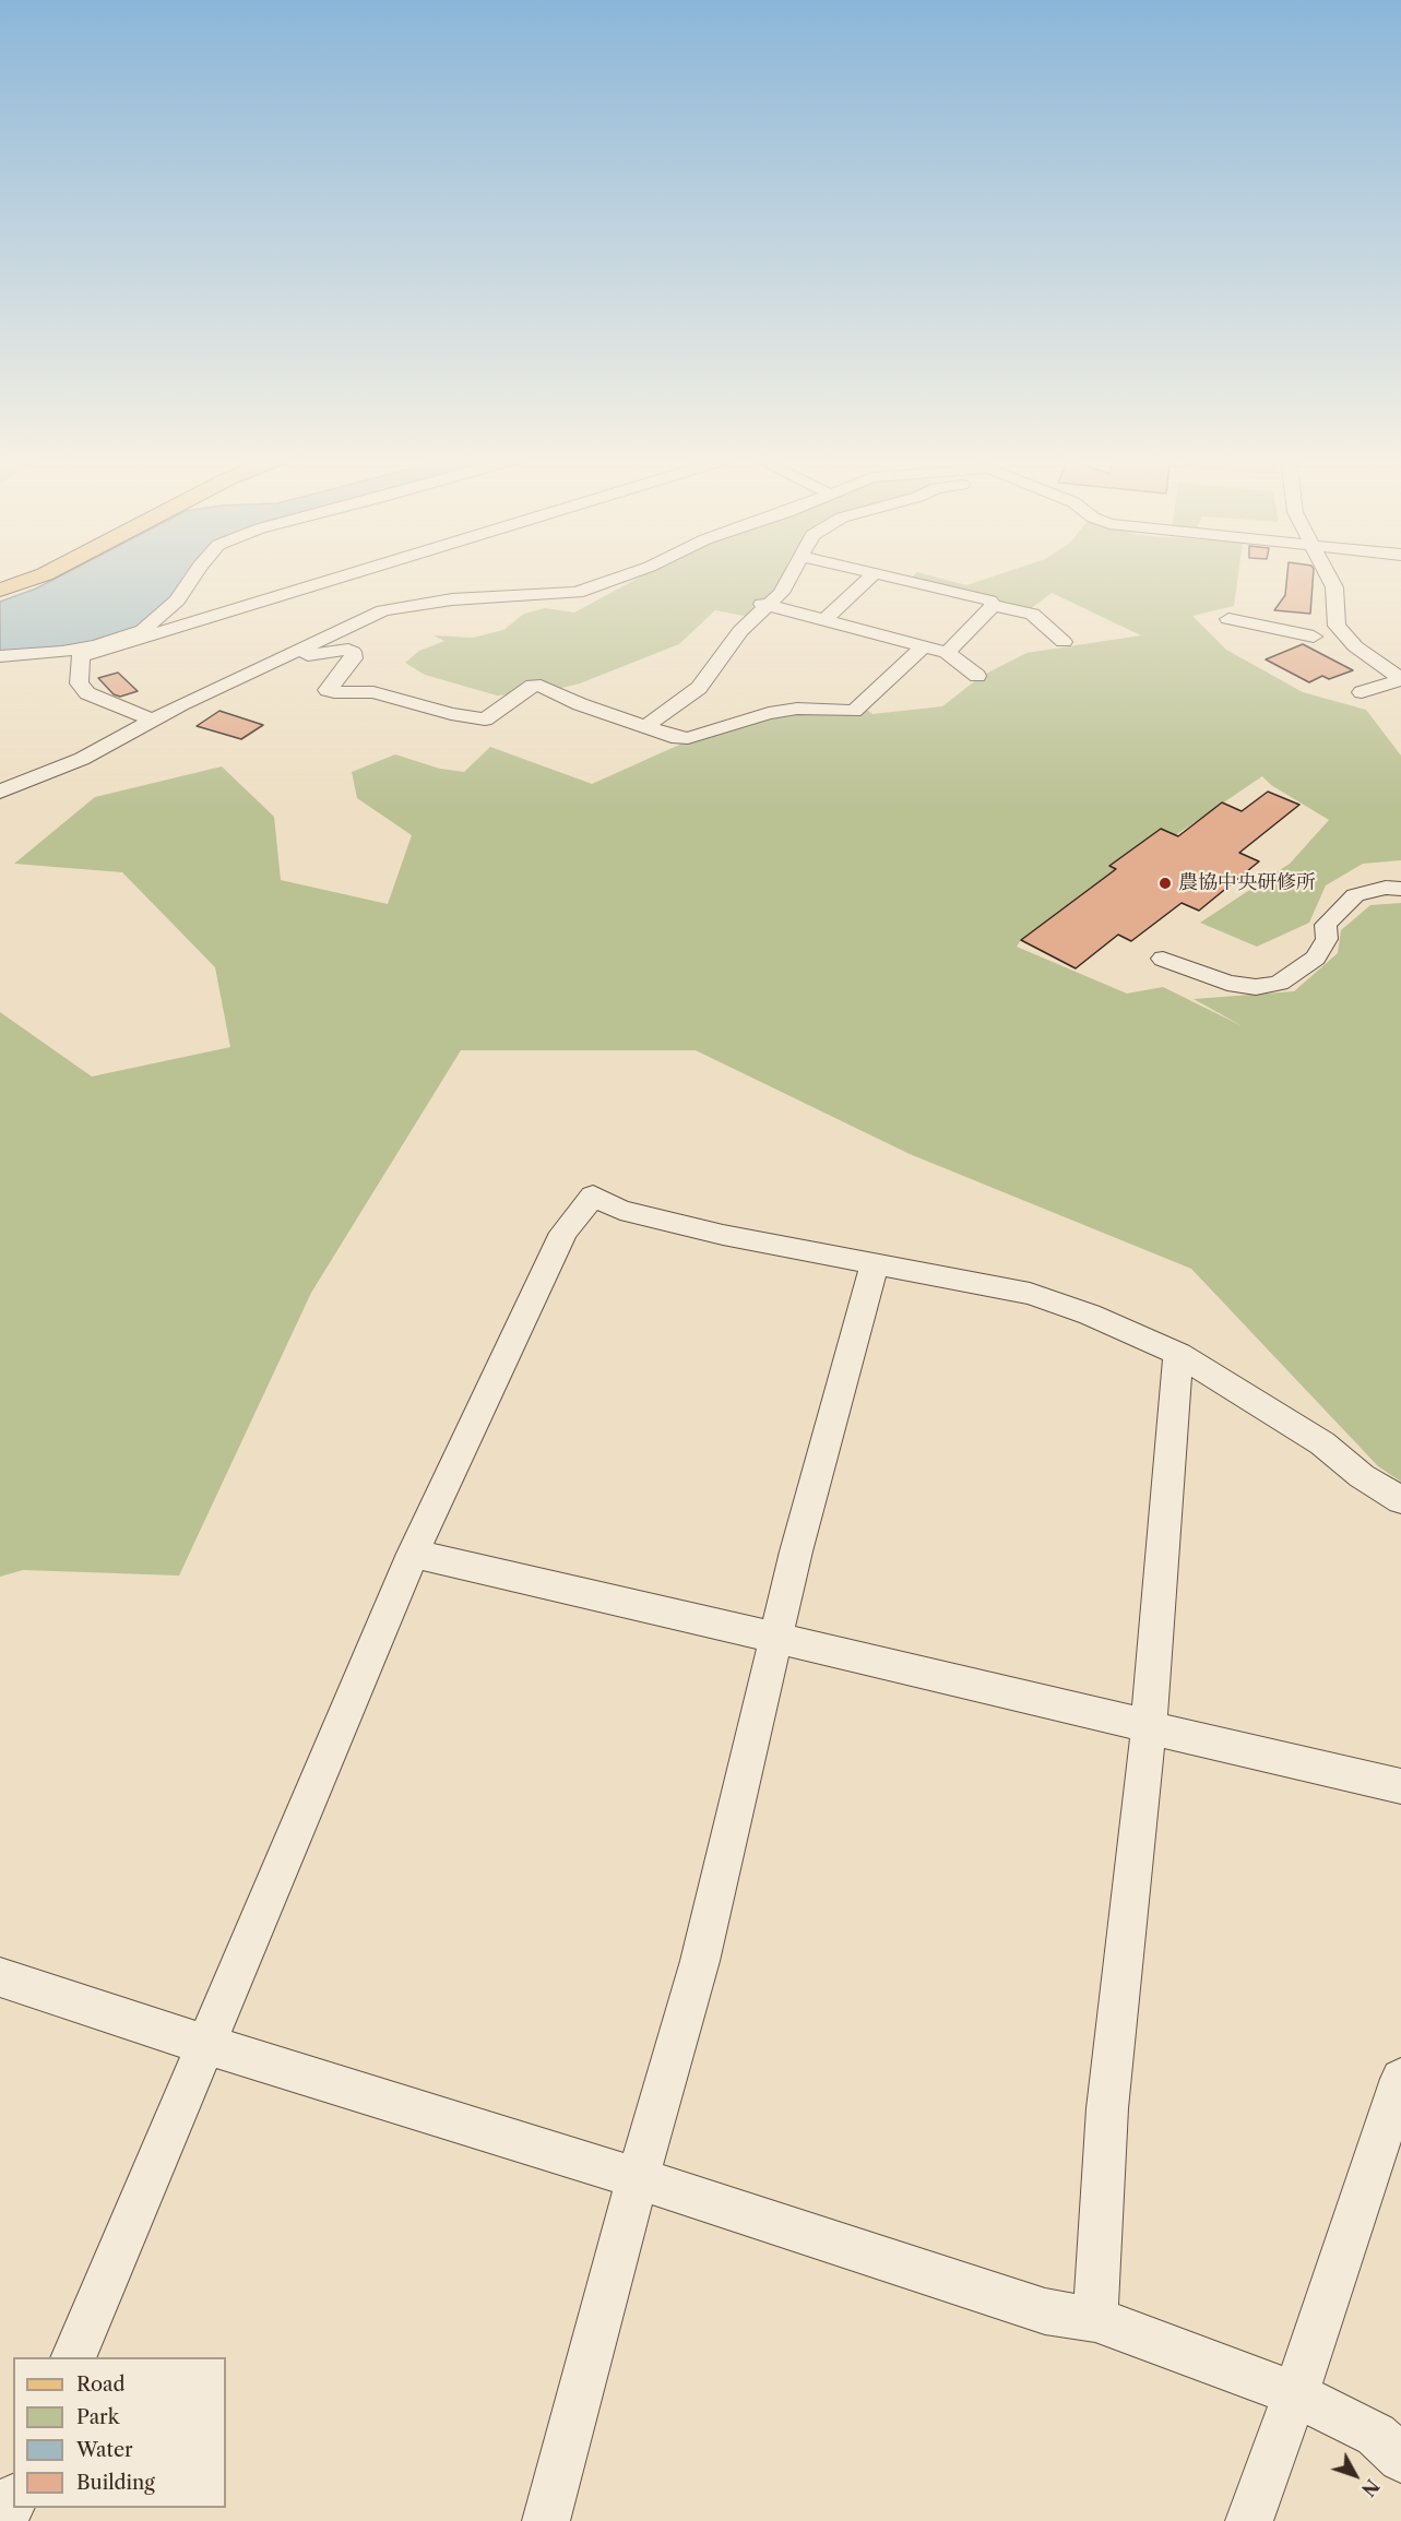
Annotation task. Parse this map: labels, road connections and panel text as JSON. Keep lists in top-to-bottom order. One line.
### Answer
{"places":["農協中央研修所"],"legend":["Road","Park","Water","Building"],"north":"bottom right"}
